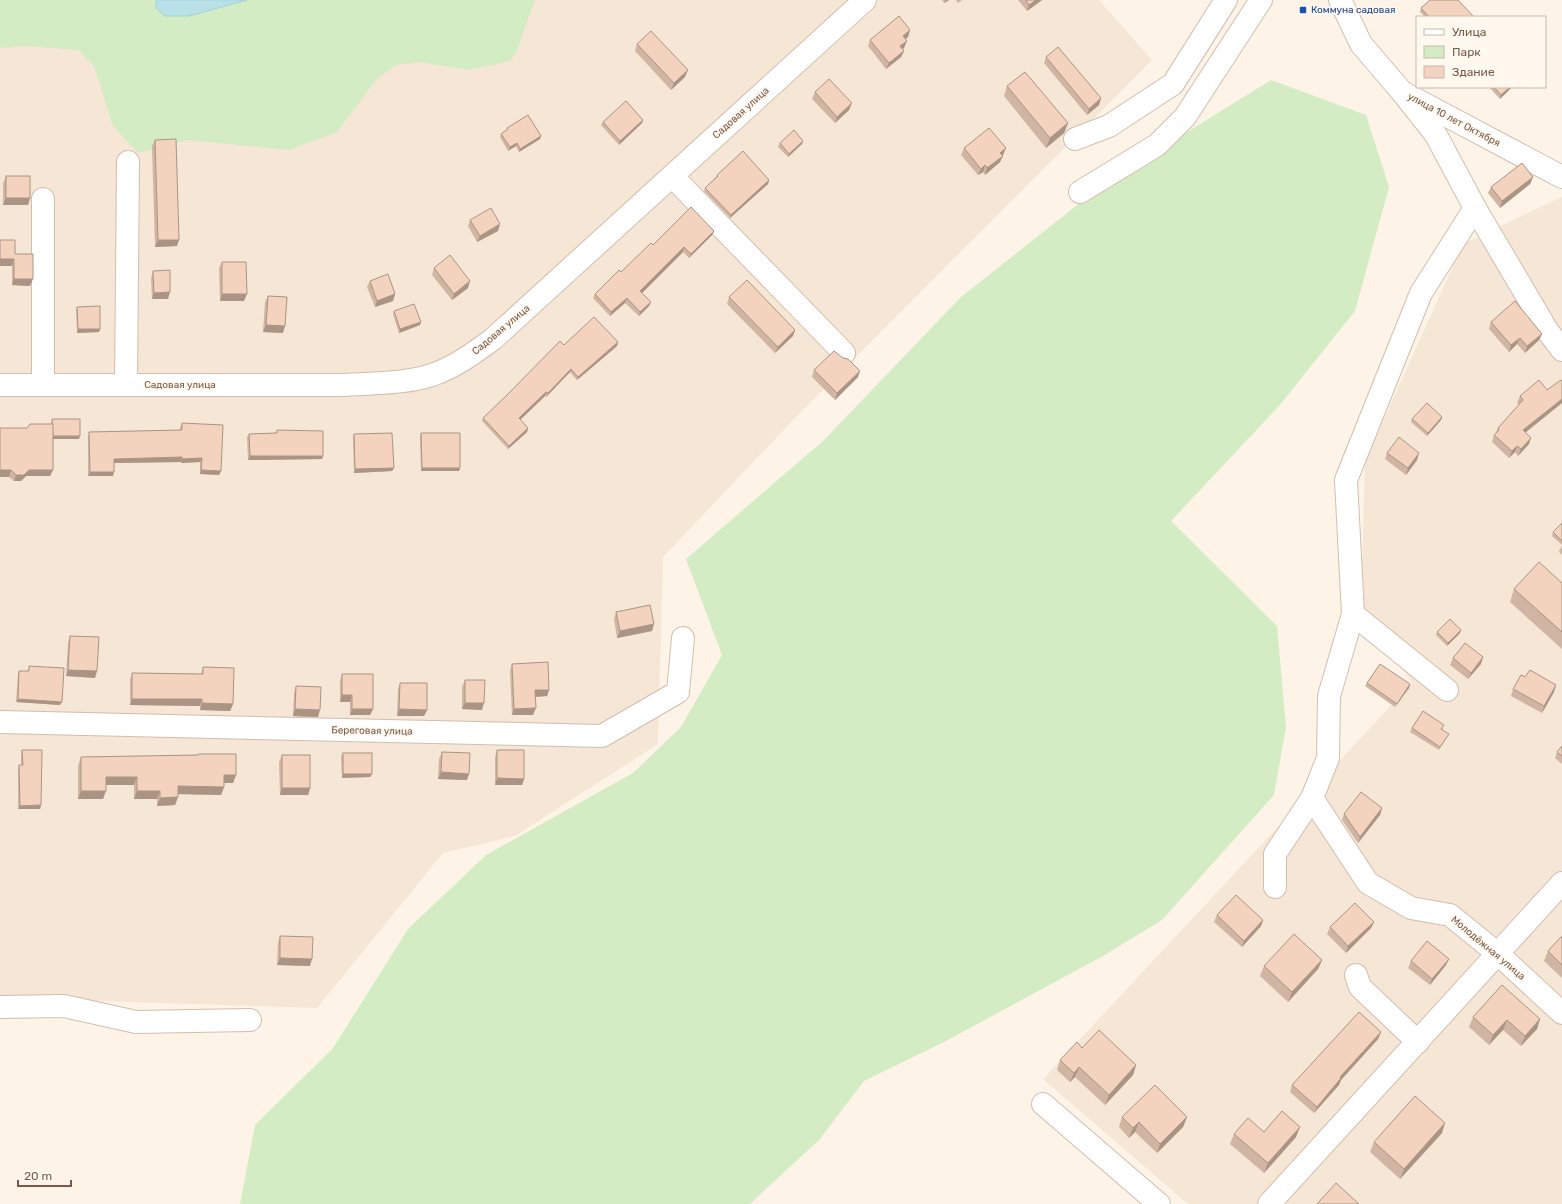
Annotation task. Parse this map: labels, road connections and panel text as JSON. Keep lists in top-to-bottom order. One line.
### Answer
{"streets":{"street":["Садовая улица","улица 10 лет Октября","Береговая улица","Молодёжная улица"]},"places":{"transit":["Коммуна садовая"]},"legend":["Улица","Парк","Здание"],"scale_bar":"20 m"}
